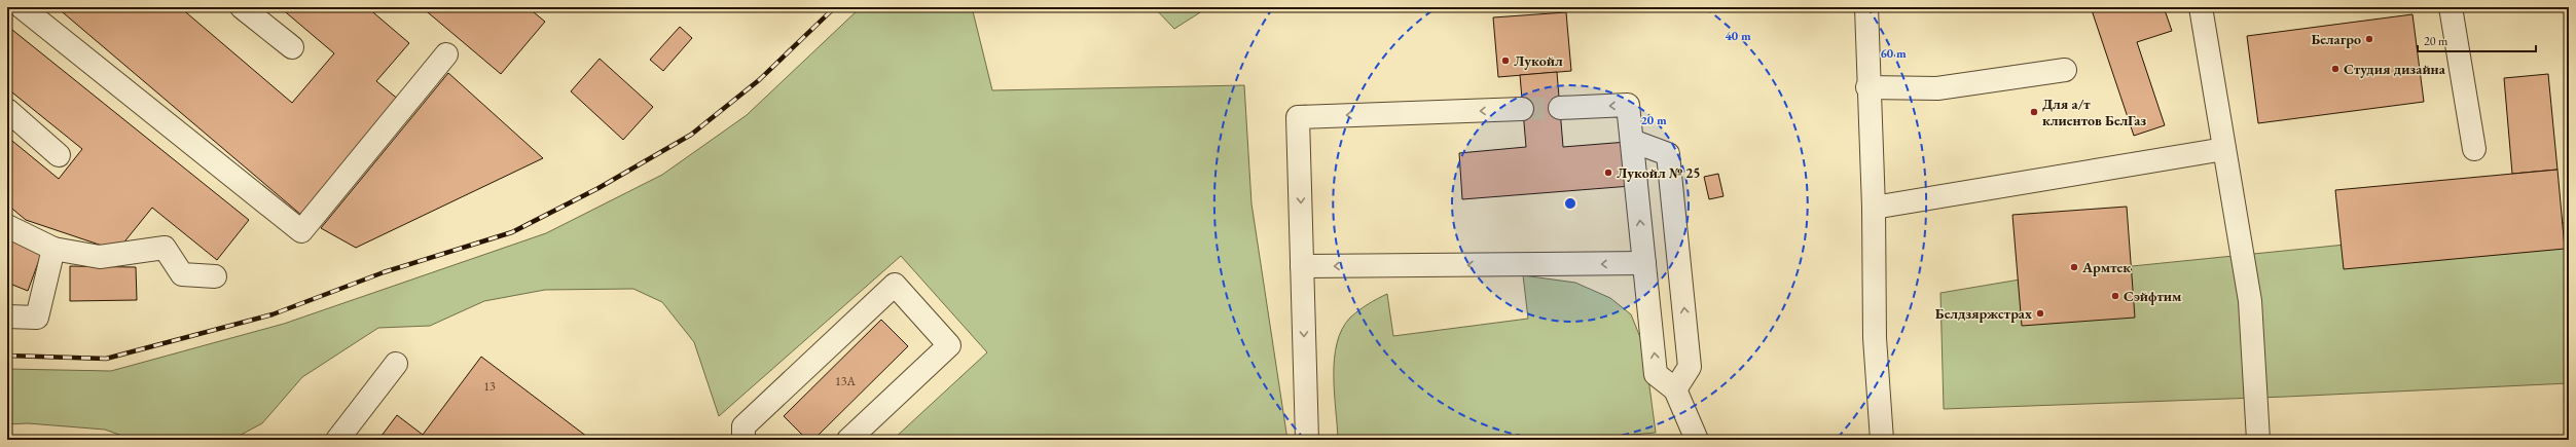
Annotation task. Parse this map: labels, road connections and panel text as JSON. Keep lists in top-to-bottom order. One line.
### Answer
{"places":["Белагро","Лукойл","Студия дизайна","Для а/т клиентов БелГаз","Лукойл № 25","Армтек","Сэйфтим","Белдзяржстрах"],"house_numbers":["13А","13"],"scale_bar":"20 m","rings":["40 m","60 m","20 m"]}
